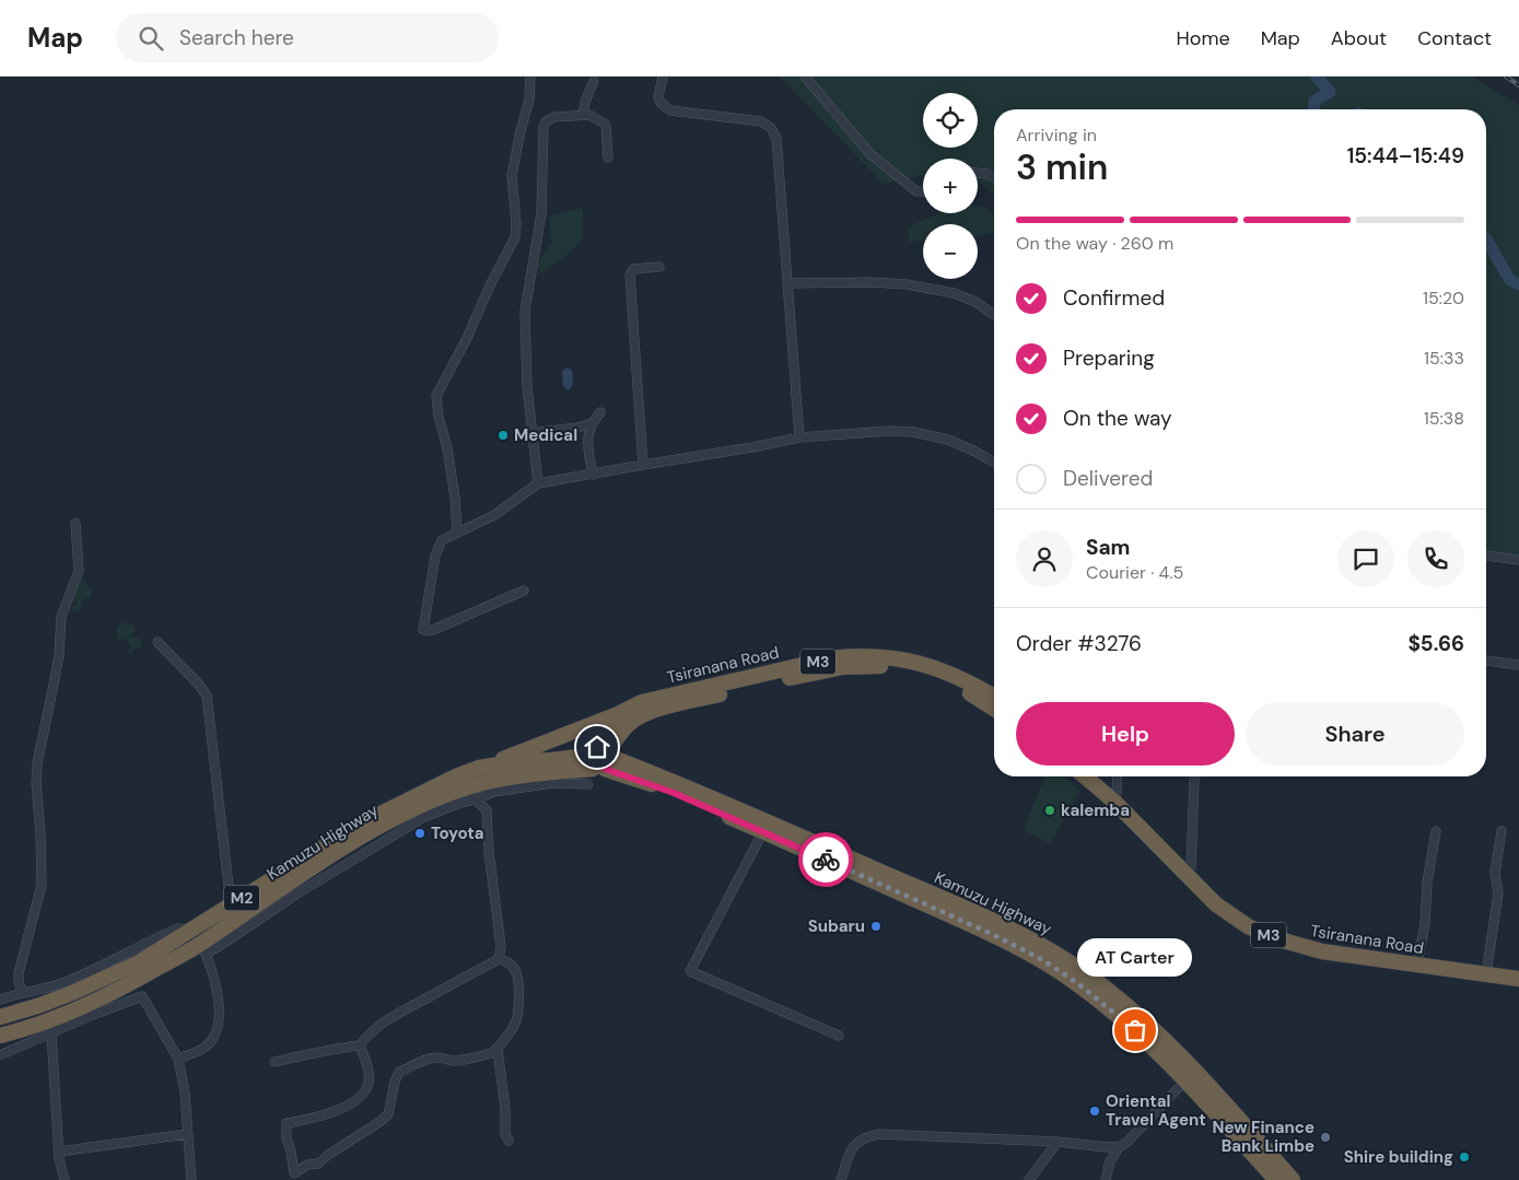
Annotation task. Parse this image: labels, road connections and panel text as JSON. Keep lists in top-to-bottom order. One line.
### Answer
{"streets":{"highway":["M3","Tsiranana Road","Kamuzu Highway","M2"]},"crossings":[["Tsiranana Road","Kamuzu Highway"]],"places":["Medical","kalemba","Toyota","Subaru","AT Carter","Oriental Travel Agent","New Finance Bank Limbe","Shire building"],"page":{"header":"Map","search":"Search here","nav":["Home","Map","About","Contact"],"map_buttons":["+","−"],"heading":["3 min","Arriving in","15:44–15:49"],"panel":["Sam","Courier · 4.5","Order #3276","$5.66"],"bar":"On the way · 260 m","list":[["Confirmed","15:20"],["Preparing","15:33"],["On the way","15:38"],"Delivered"],"buttons":["Help","Share"],"bubble":"AT Carter"}}
